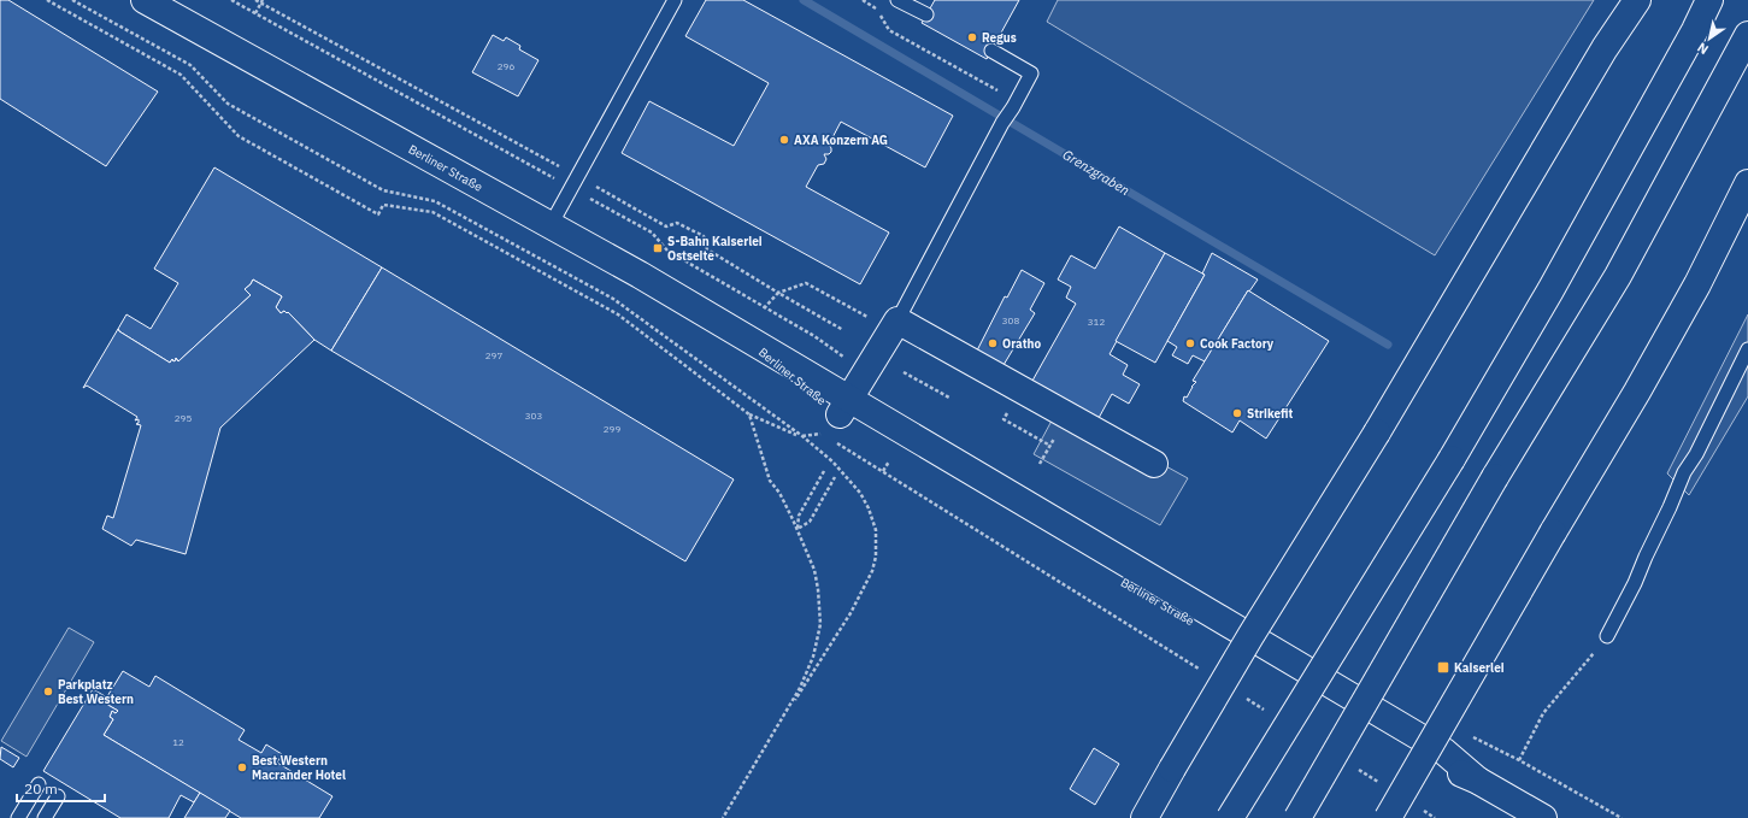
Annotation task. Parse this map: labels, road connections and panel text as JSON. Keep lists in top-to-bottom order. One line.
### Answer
{"streets":{"main road":["Berliner Straße"]},"water":["Grenzgraben"],"places":{"other":["Regus","AXA Konzern AG","Oratho","Cook Factory","Strikefit","Parkplatz Best Western","Best Western Macrander Hotel"],"transit":["S-Bahn Kaiserlei Ostseite","Kaiserlei"]},"house_numbers":["296","308","312","297","303","295","299","12"],"scale_bar":"20 m","north":"bottom left"}
